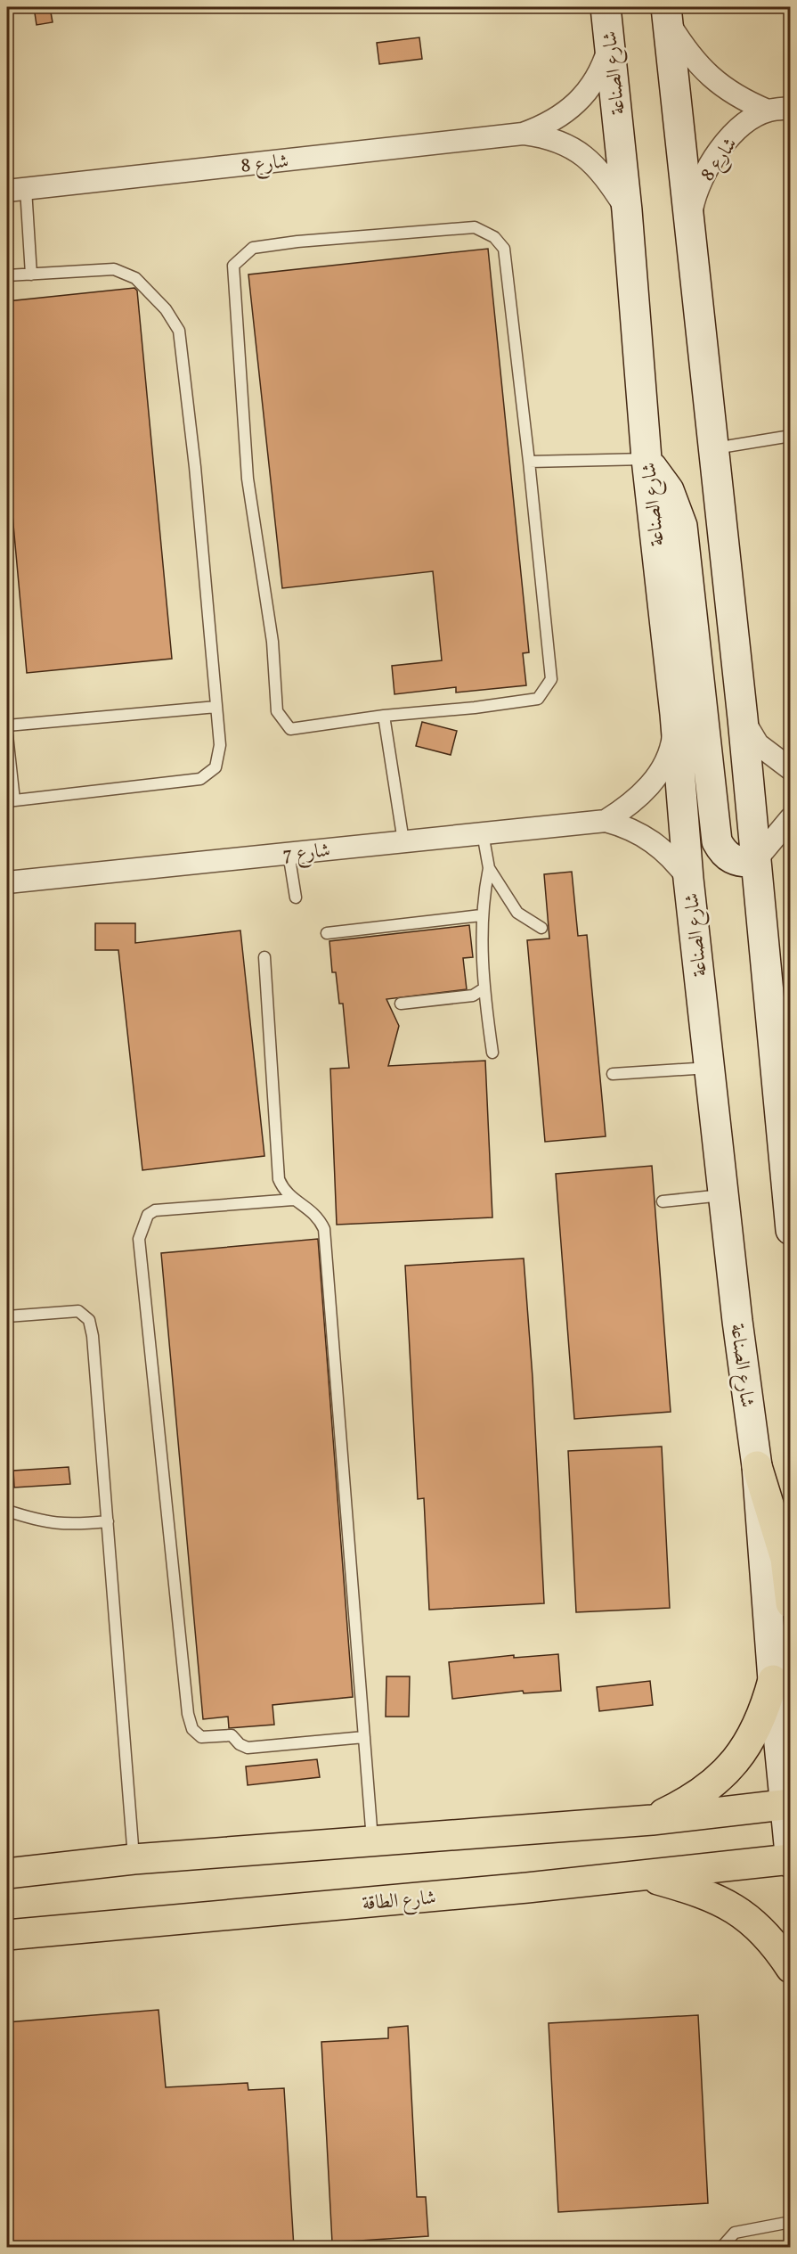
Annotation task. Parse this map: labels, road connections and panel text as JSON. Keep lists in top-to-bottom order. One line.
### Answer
{"streets":{"main road":["شارع الطاقة"],"street":["شارع الصناعة","شارع 8","شارع 7"]},"crossings":[["شارع الصناعة","شارع 8"],["شارع الصناعة","شارع 7"],["شارع الصناعة","شارع الطاقة"]]}
